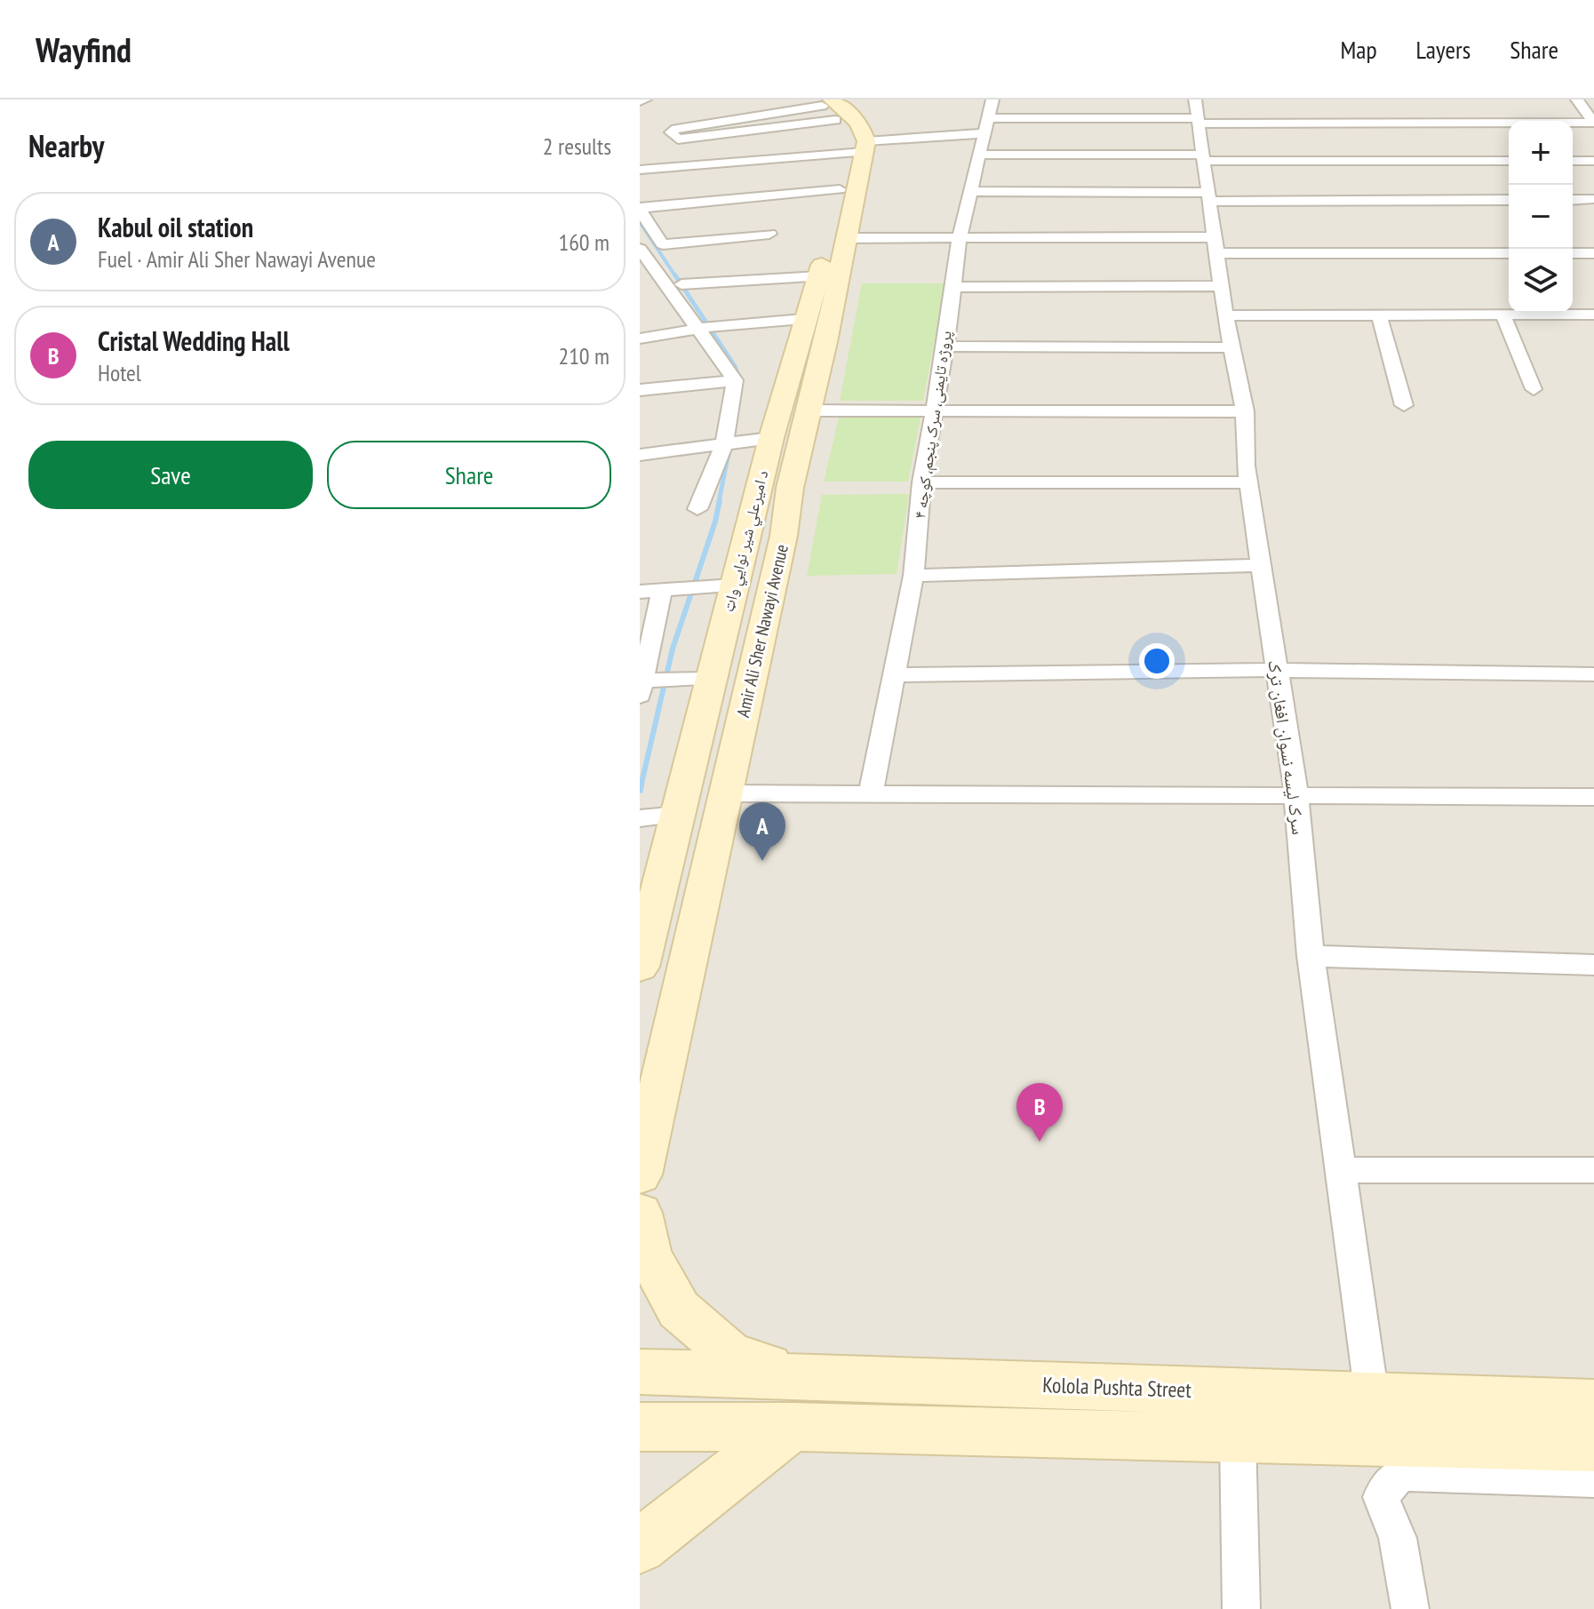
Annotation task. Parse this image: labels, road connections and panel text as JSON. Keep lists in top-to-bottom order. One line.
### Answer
{"streets":{"main road":["د امیرعلي شیر نوايي واټ","Amir Ali Sher Nawayi Avenue","Kolola Pushta Street"],"street":["پروژه تایمنی، سرک پنجم، کوچه ۴","سرک لیسه نسوان افغان‌ ترک"]},"crossings":[["د امیرعلي شیر نوايي واټ","Amir Ali Sher Nawayi Avenue"],["سرک لیسه نسوان افغان‌ ترک","Kolola Pushta Street"]],"page":{"header":"Wayfind","nav":["Map","Layers","Share"],"heading":["Nearby","2 results"],"map_buttons":["+","−"],"list":[{"mark":"A","name":"Kabul oil station","note":"Fuel · Amir Ali Sher Nawayi Avenue","value":"160 m"},{"mark":"B","name":"Cristal Wedding Hall","note":"Hotel","value":"210 m"}],"buttons":["Save","Share"],"pins":["A","B"]}}
